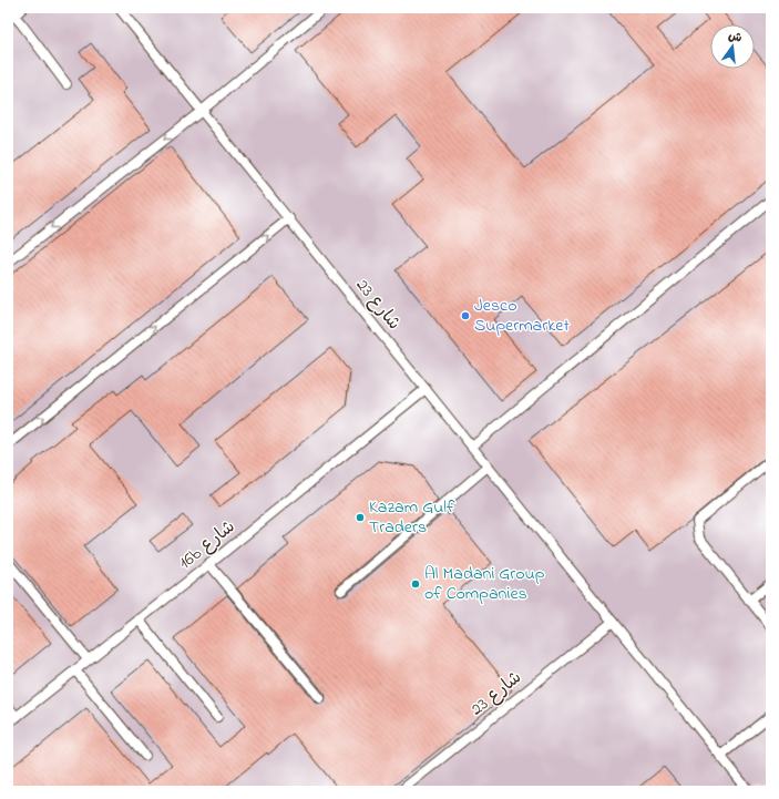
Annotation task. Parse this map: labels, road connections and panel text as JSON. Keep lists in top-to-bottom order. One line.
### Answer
{"streets":{"lane":["شارع 23","16b شارع"]},"crossings":[["شارع 23","16b شارع"]],"places":["Jesco Supermarket","Kazam Gulf Traders","Al Madani Group of Companies"],"north":"top"}
